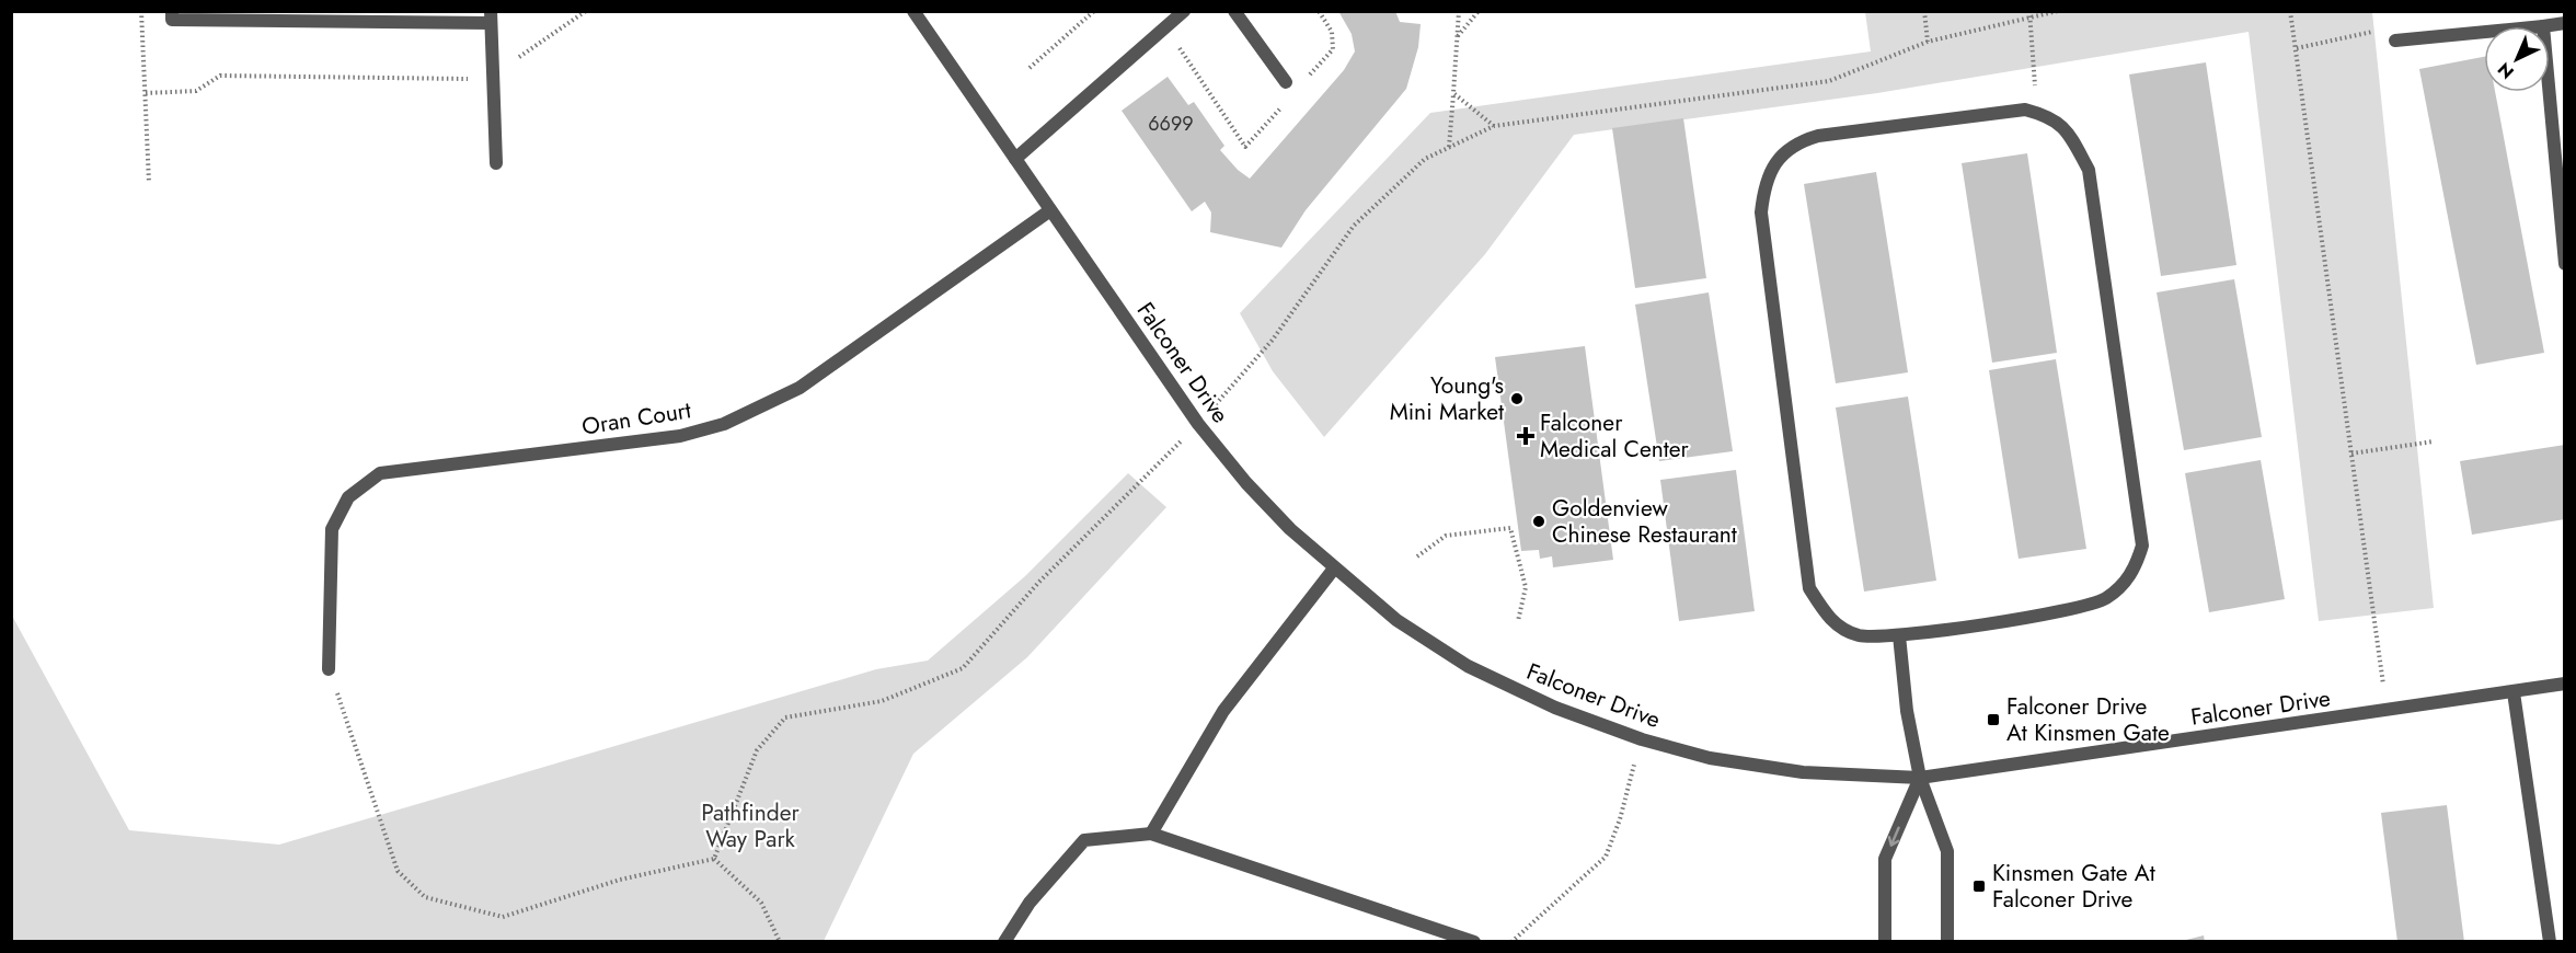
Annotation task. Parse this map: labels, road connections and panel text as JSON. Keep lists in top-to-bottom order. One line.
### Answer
{"streets":{"street":["Falconer Drive","Oran Court"]},"crossings":[["Falconer Drive","Oran Court"]],"parks":["Pathfinder Way Park"],"places":{"other":["Young's Mini Market","Goldenview Chinese Restaurant"],"health":["Falconer Medical Center"],"transit":["Falconer Drive At Kinsmen Gate","Kinsmen Gate At Falconer Drive"]},"house_numbers":["6699"],"north":"bottom left"}
